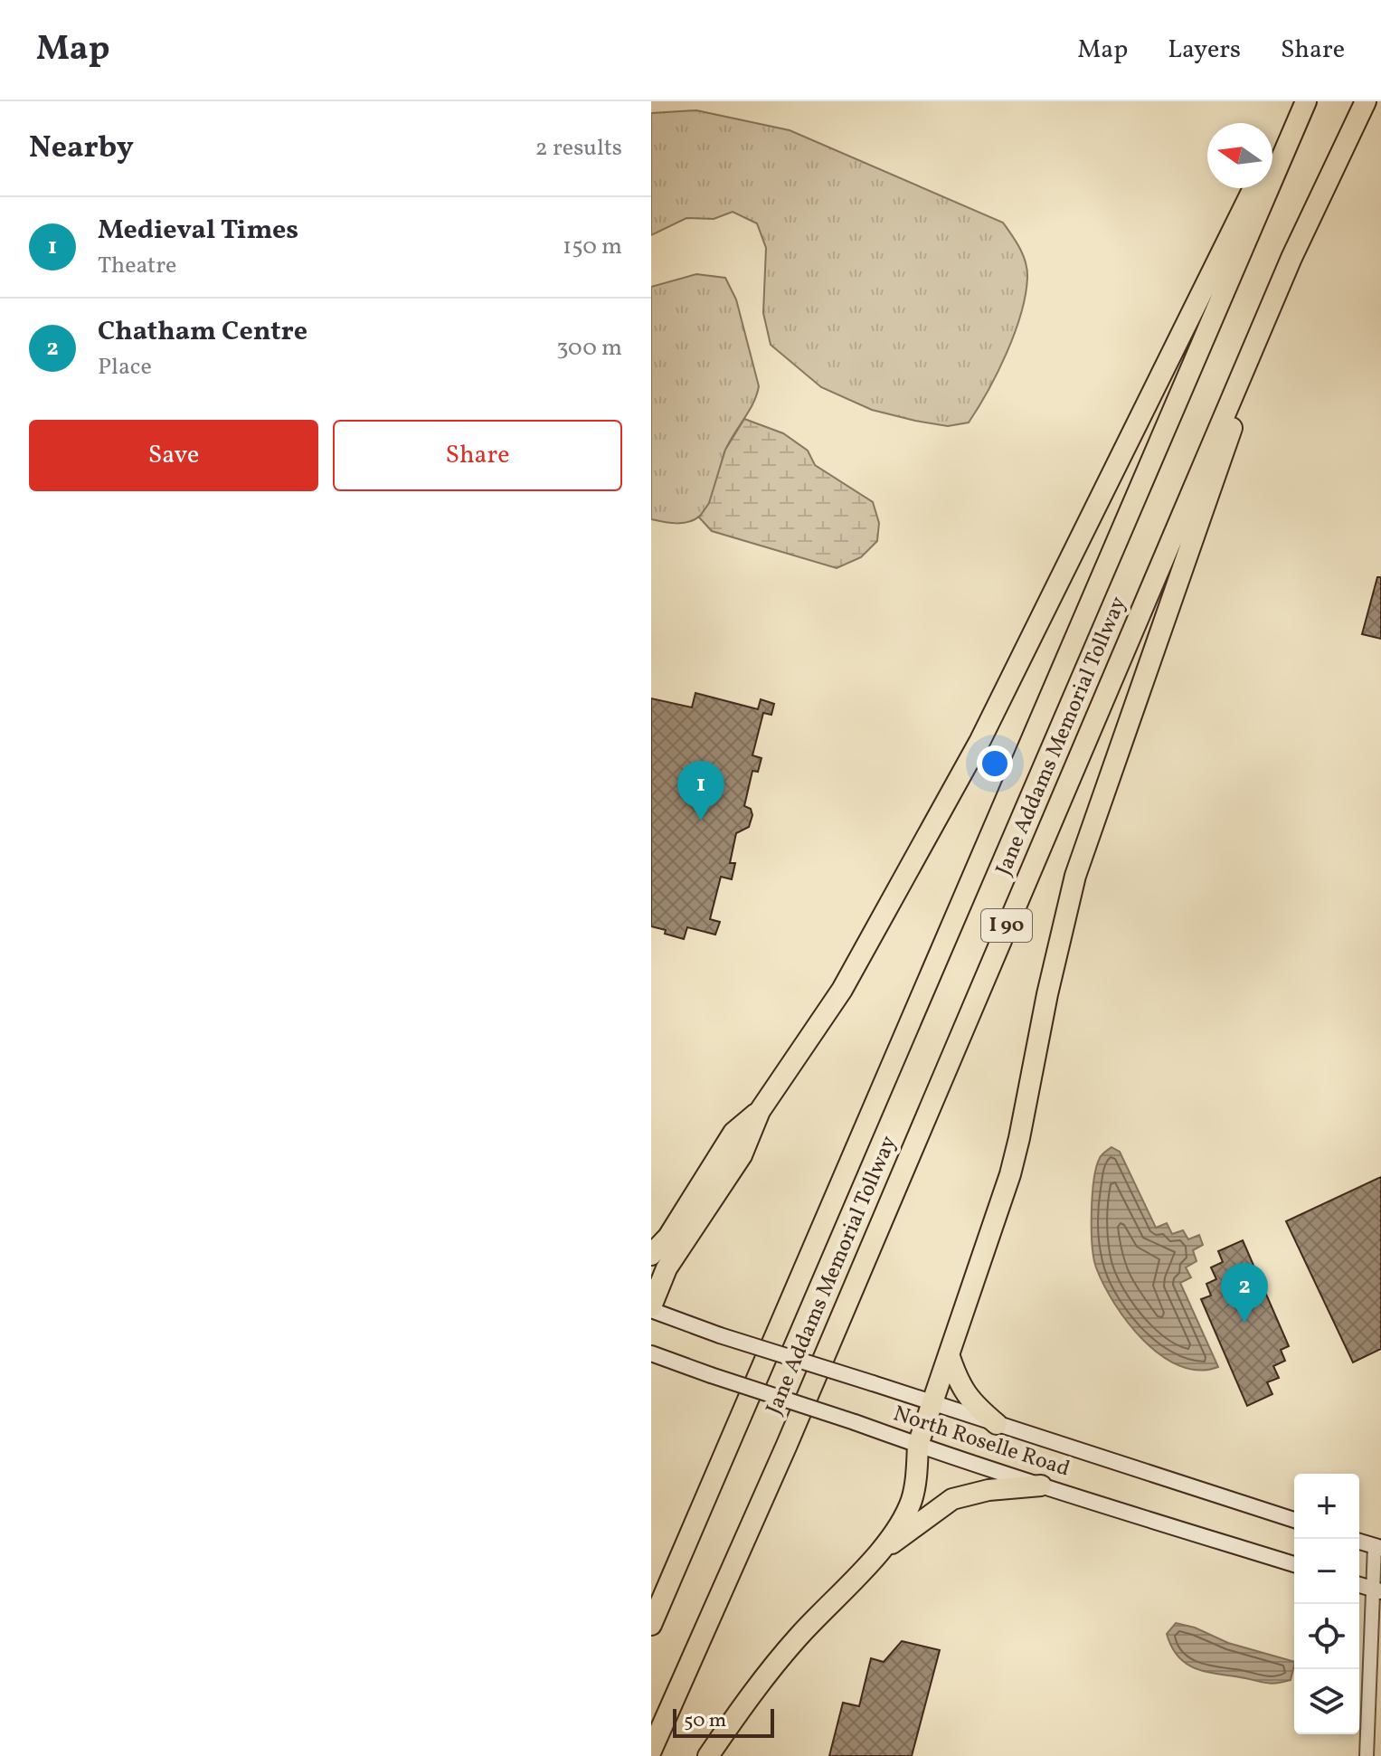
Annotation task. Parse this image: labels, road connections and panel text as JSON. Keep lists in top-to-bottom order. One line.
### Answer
{"streets":{"highway":["Jane Addams Memorial Tollway","I 90"],"main road":["North Roselle Road"]},"scale_bar":"50 m","north":"left","page":{"header":"Map","nav":["Map","Layers","Share"],"heading":["Nearby","2 results"],"list":[{"mark":"1","name":"Medieval Times","note":"Theatre","value":"150 m"},{"mark":"2","name":"Chatham Centre","note":"Place","value":"300 m"}],"buttons":["Save","Share"],"pins":["1","2"],"map_buttons":["+","−"],"scale":"50 m"}}
